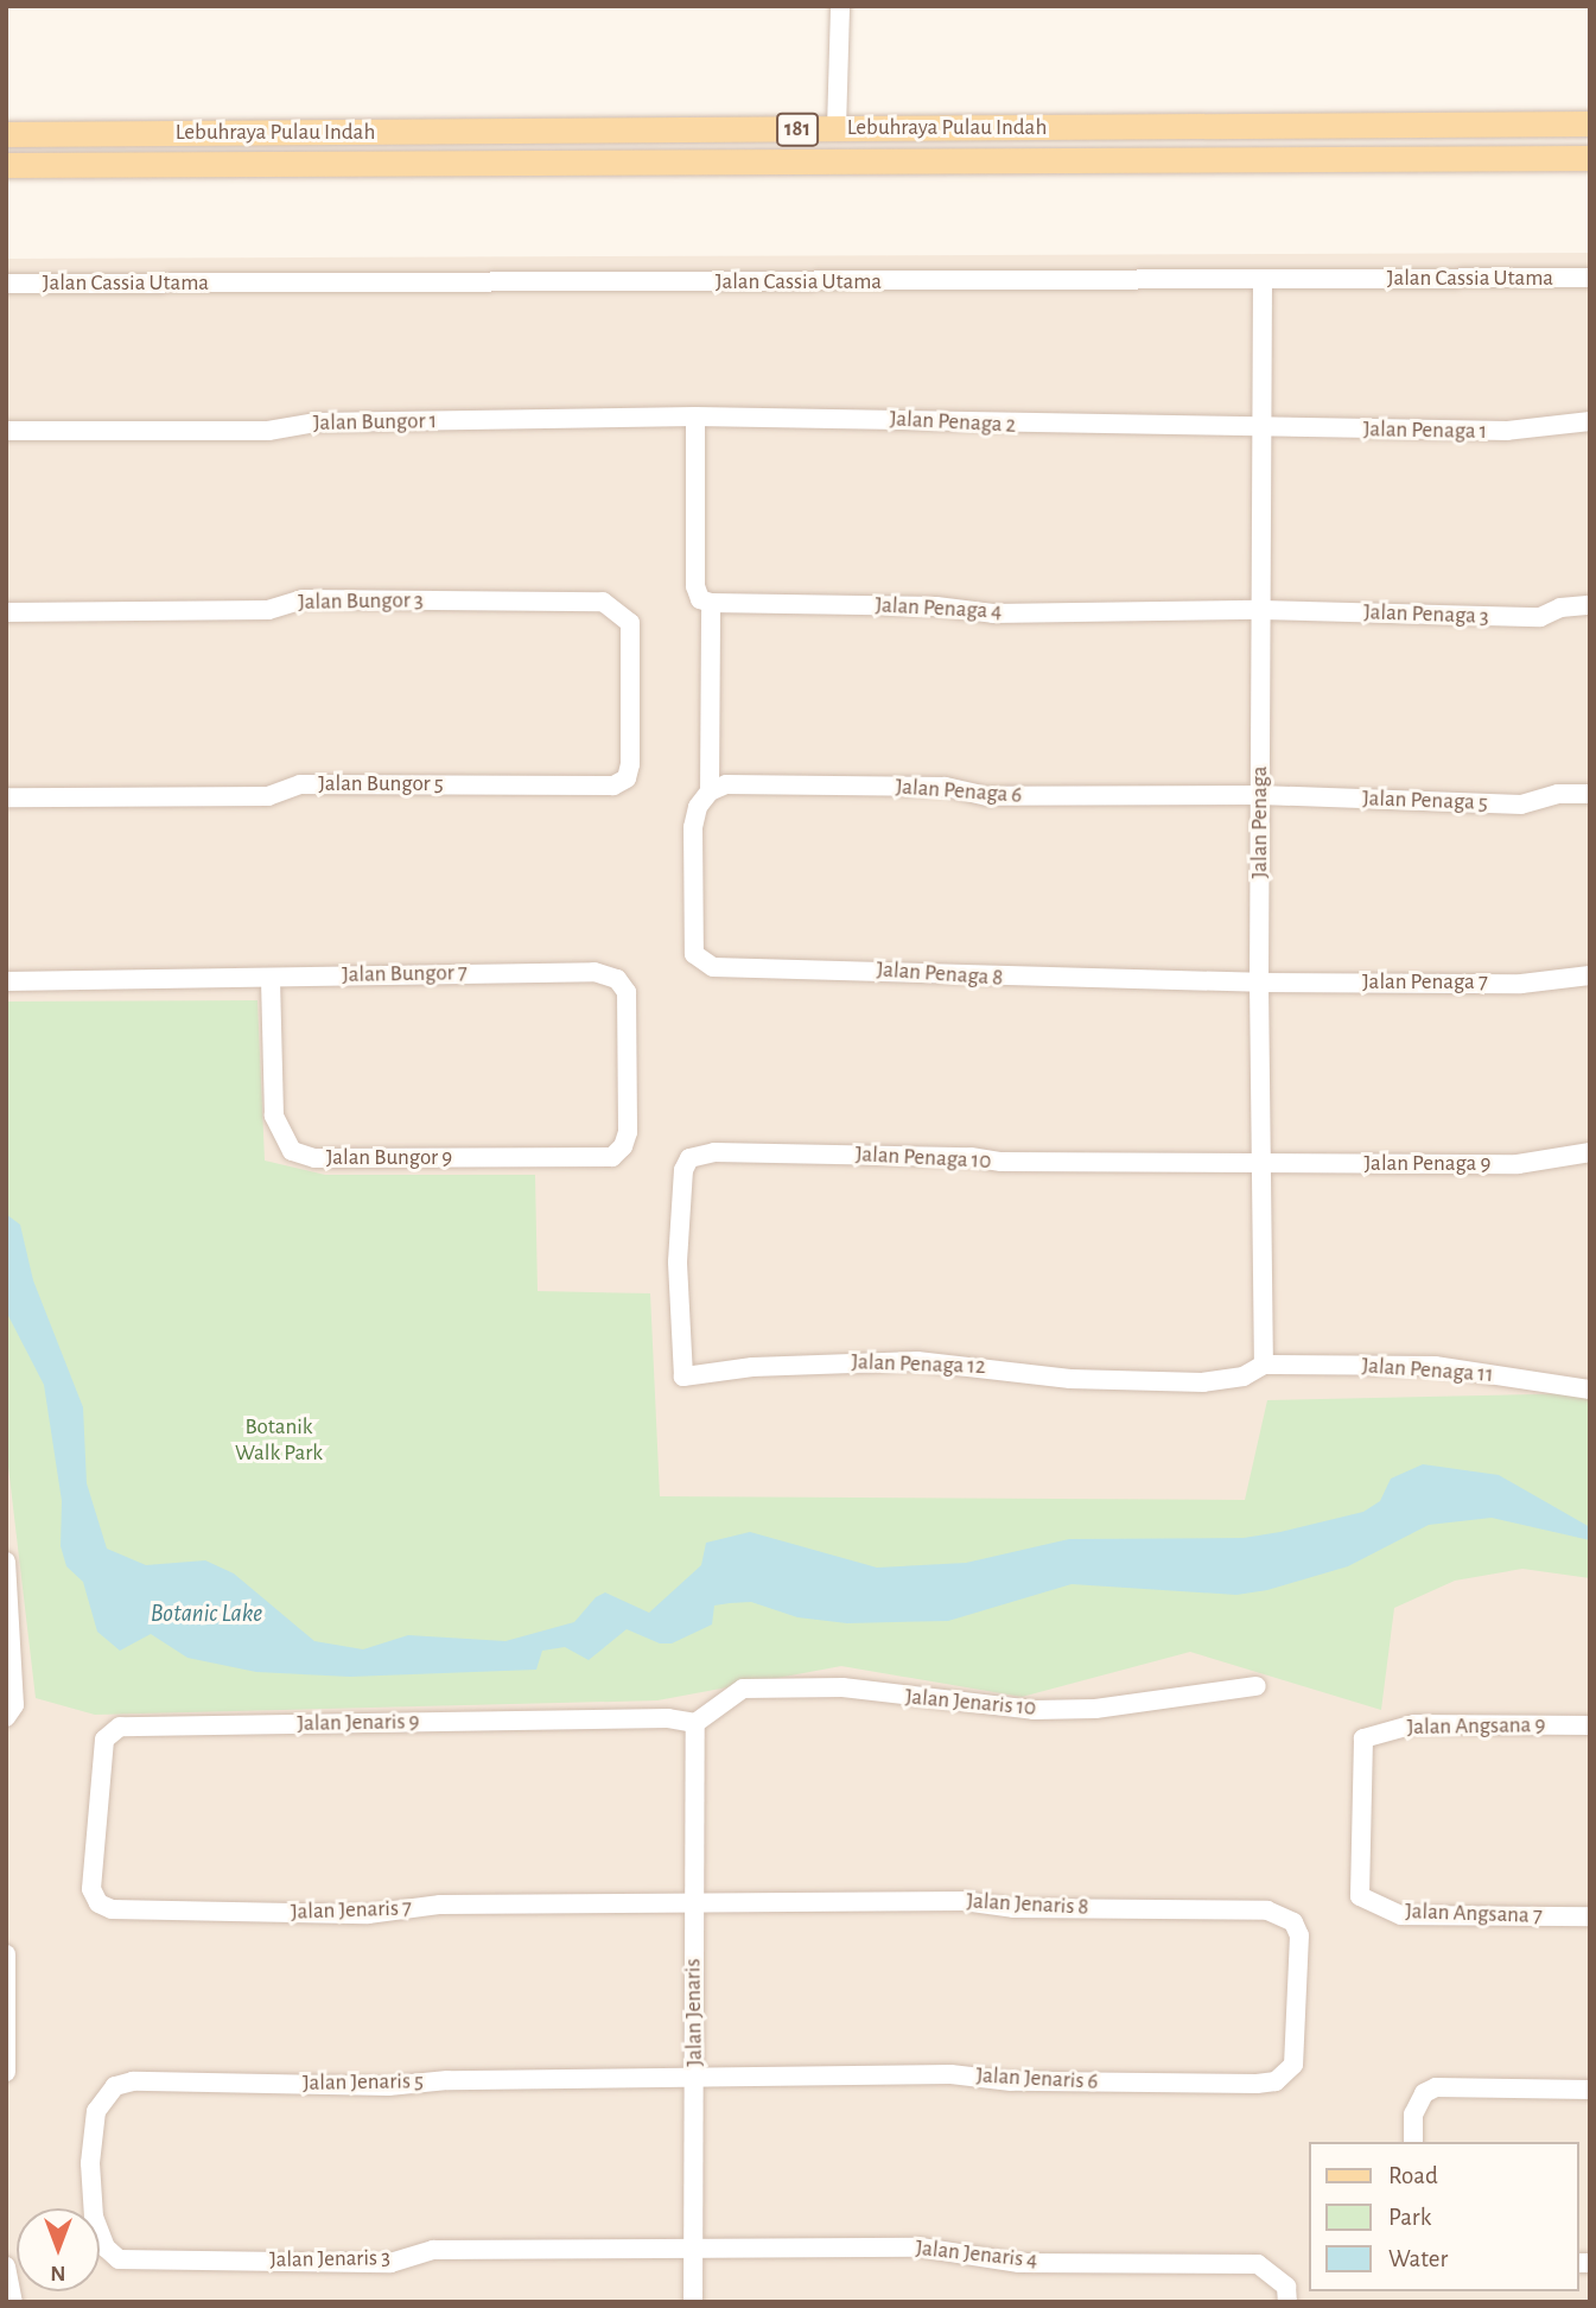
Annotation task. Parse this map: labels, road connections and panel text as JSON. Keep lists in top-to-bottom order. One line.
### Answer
{"streets":{"main road":["Lebuhraya Pulau Indah","181"],"street":["Jalan Cassia Utama","Jalan Bungor 1","Jalan Penaga 2","Jalan Penaga 1","Jalan Bungor 3","Jalan Penaga 4","Jalan Penaga 3","Jalan Bungor 5","Jalan Penaga 6","Jalan Penaga 5","Jalan Penaga","Jalan Bungor 7","Jalan Penaga 8","Jalan Penaga 7","Jalan Bungor 9","Jalan Penaga 10","Jalan Penaga 9","Jalan Penaga 12","Jalan Penaga 11","Jalan Jenaris 10","Jalan Jenaris 9","Jalan Angsana 9","Jalan Jenaris 8","Jalan Jenaris 7","Jalan Angsana 7","Jalan Jenaris","Jalan Jenaris 6","Jalan Jenaris 5","Jalan Jenaris 4","Jalan Jenaris 3"]},"crossings":[["Jalan Cassia Utama","Jalan Penaga"],["Jalan Bungor 1","Jalan Penaga 2"],["Jalan Penaga 2","Jalan Penaga 1"],["Jalan Penaga 2","Jalan Penaga"],["Jalan Penaga 1","Jalan Penaga"],["Jalan Bungor 3","Jalan Bungor 5"],["Jalan Penaga 4","Jalan Penaga 3"],["Jalan Penaga 4","Jalan Penaga"],["Jalan Penaga 3","Jalan Penaga"],["Jalan Penaga 6","Jalan Penaga 5"],["Jalan Penaga 6","Jalan Penaga"],["Jalan Penaga 6","Jalan Penaga 8"],["Jalan Penaga 5","Jalan Penaga"],["Jalan Penaga","Jalan Penaga 8"],["Jalan Penaga","Jalan Penaga 7"],["Jalan Penaga","Jalan Penaga 10"],["Jalan Penaga","Jalan Penaga 9"],["Jalan Penaga","Jalan Penaga 12"],["Jalan Penaga","Jalan Penaga 11"],["Jalan Bungor 7","Jalan Bungor 9"],["Jalan Penaga 8","Jalan Penaga 7"],["Jalan Penaga 10","Jalan Penaga 9"],["Jalan Penaga 10","Jalan Penaga 12"],["Jalan Penaga 12","Jalan Penaga 11"],["Jalan Jenaris 10","Jalan Jenaris 9"],["Jalan Jenaris 10","Jalan Jenaris"],["Jalan Jenaris 9","Jalan Jenaris 7"],["Jalan Jenaris 9","Jalan Jenaris"],["Jalan Angsana 9","Jalan Angsana 7"],["Jalan Jenaris 8","Jalan Jenaris 7"],["Jalan Jenaris 8","Jalan Jenaris"],["Jalan Jenaris 8","Jalan Jenaris 6"],["Jalan Jenaris 7","Jalan Jenaris"],["Jalan Jenaris","Jalan Jenaris 6"],["Jalan Jenaris","Jalan Jenaris 5"],["Jalan Jenaris","Jalan Jenaris 4"],["Jalan Jenaris","Jalan Jenaris 3"],["Jalan Jenaris 6","Jalan Jenaris 5"],["Jalan Jenaris 5","Jalan Jenaris 3"],["Jalan Jenaris 4","Jalan Jenaris 3"]],"water":["Botanic Lake"],"parks":["Botanik Walk Park"],"legend":["Road","Park","Water"],"north":"bottom"}
